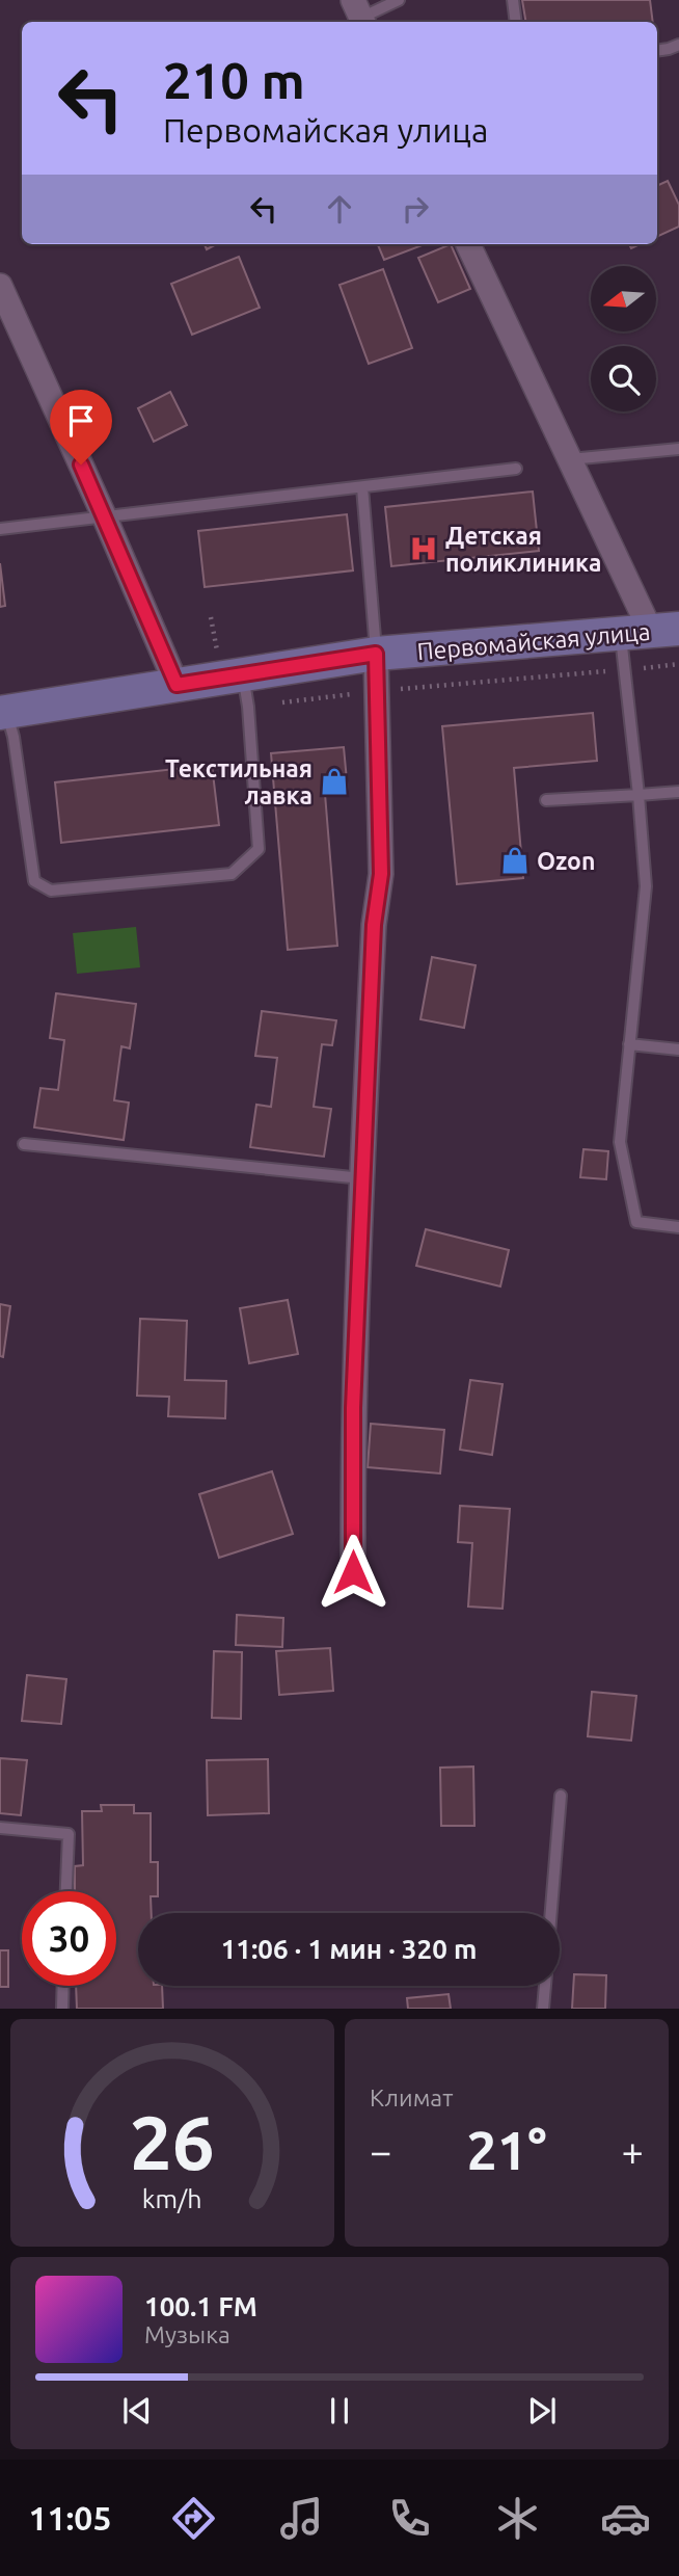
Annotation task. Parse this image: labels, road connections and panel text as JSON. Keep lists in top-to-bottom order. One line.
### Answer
{"streets":{"main road":["Первомайская улица"]},"places":{"hospital":["Детская поликлиника"],"shop":["Текстильная лавка","Ozon"]},"north":"left","page":{"turn":["210 m","Первомайская улица"],"limit":"30","trip":"11:06 · 1 мин · 320 m","tile":"Климат","heat":["−","21°","+"],"song":["100.1 FM","Музыка"],"tabs":"11:05","gauge":["26","km/h"]}}
